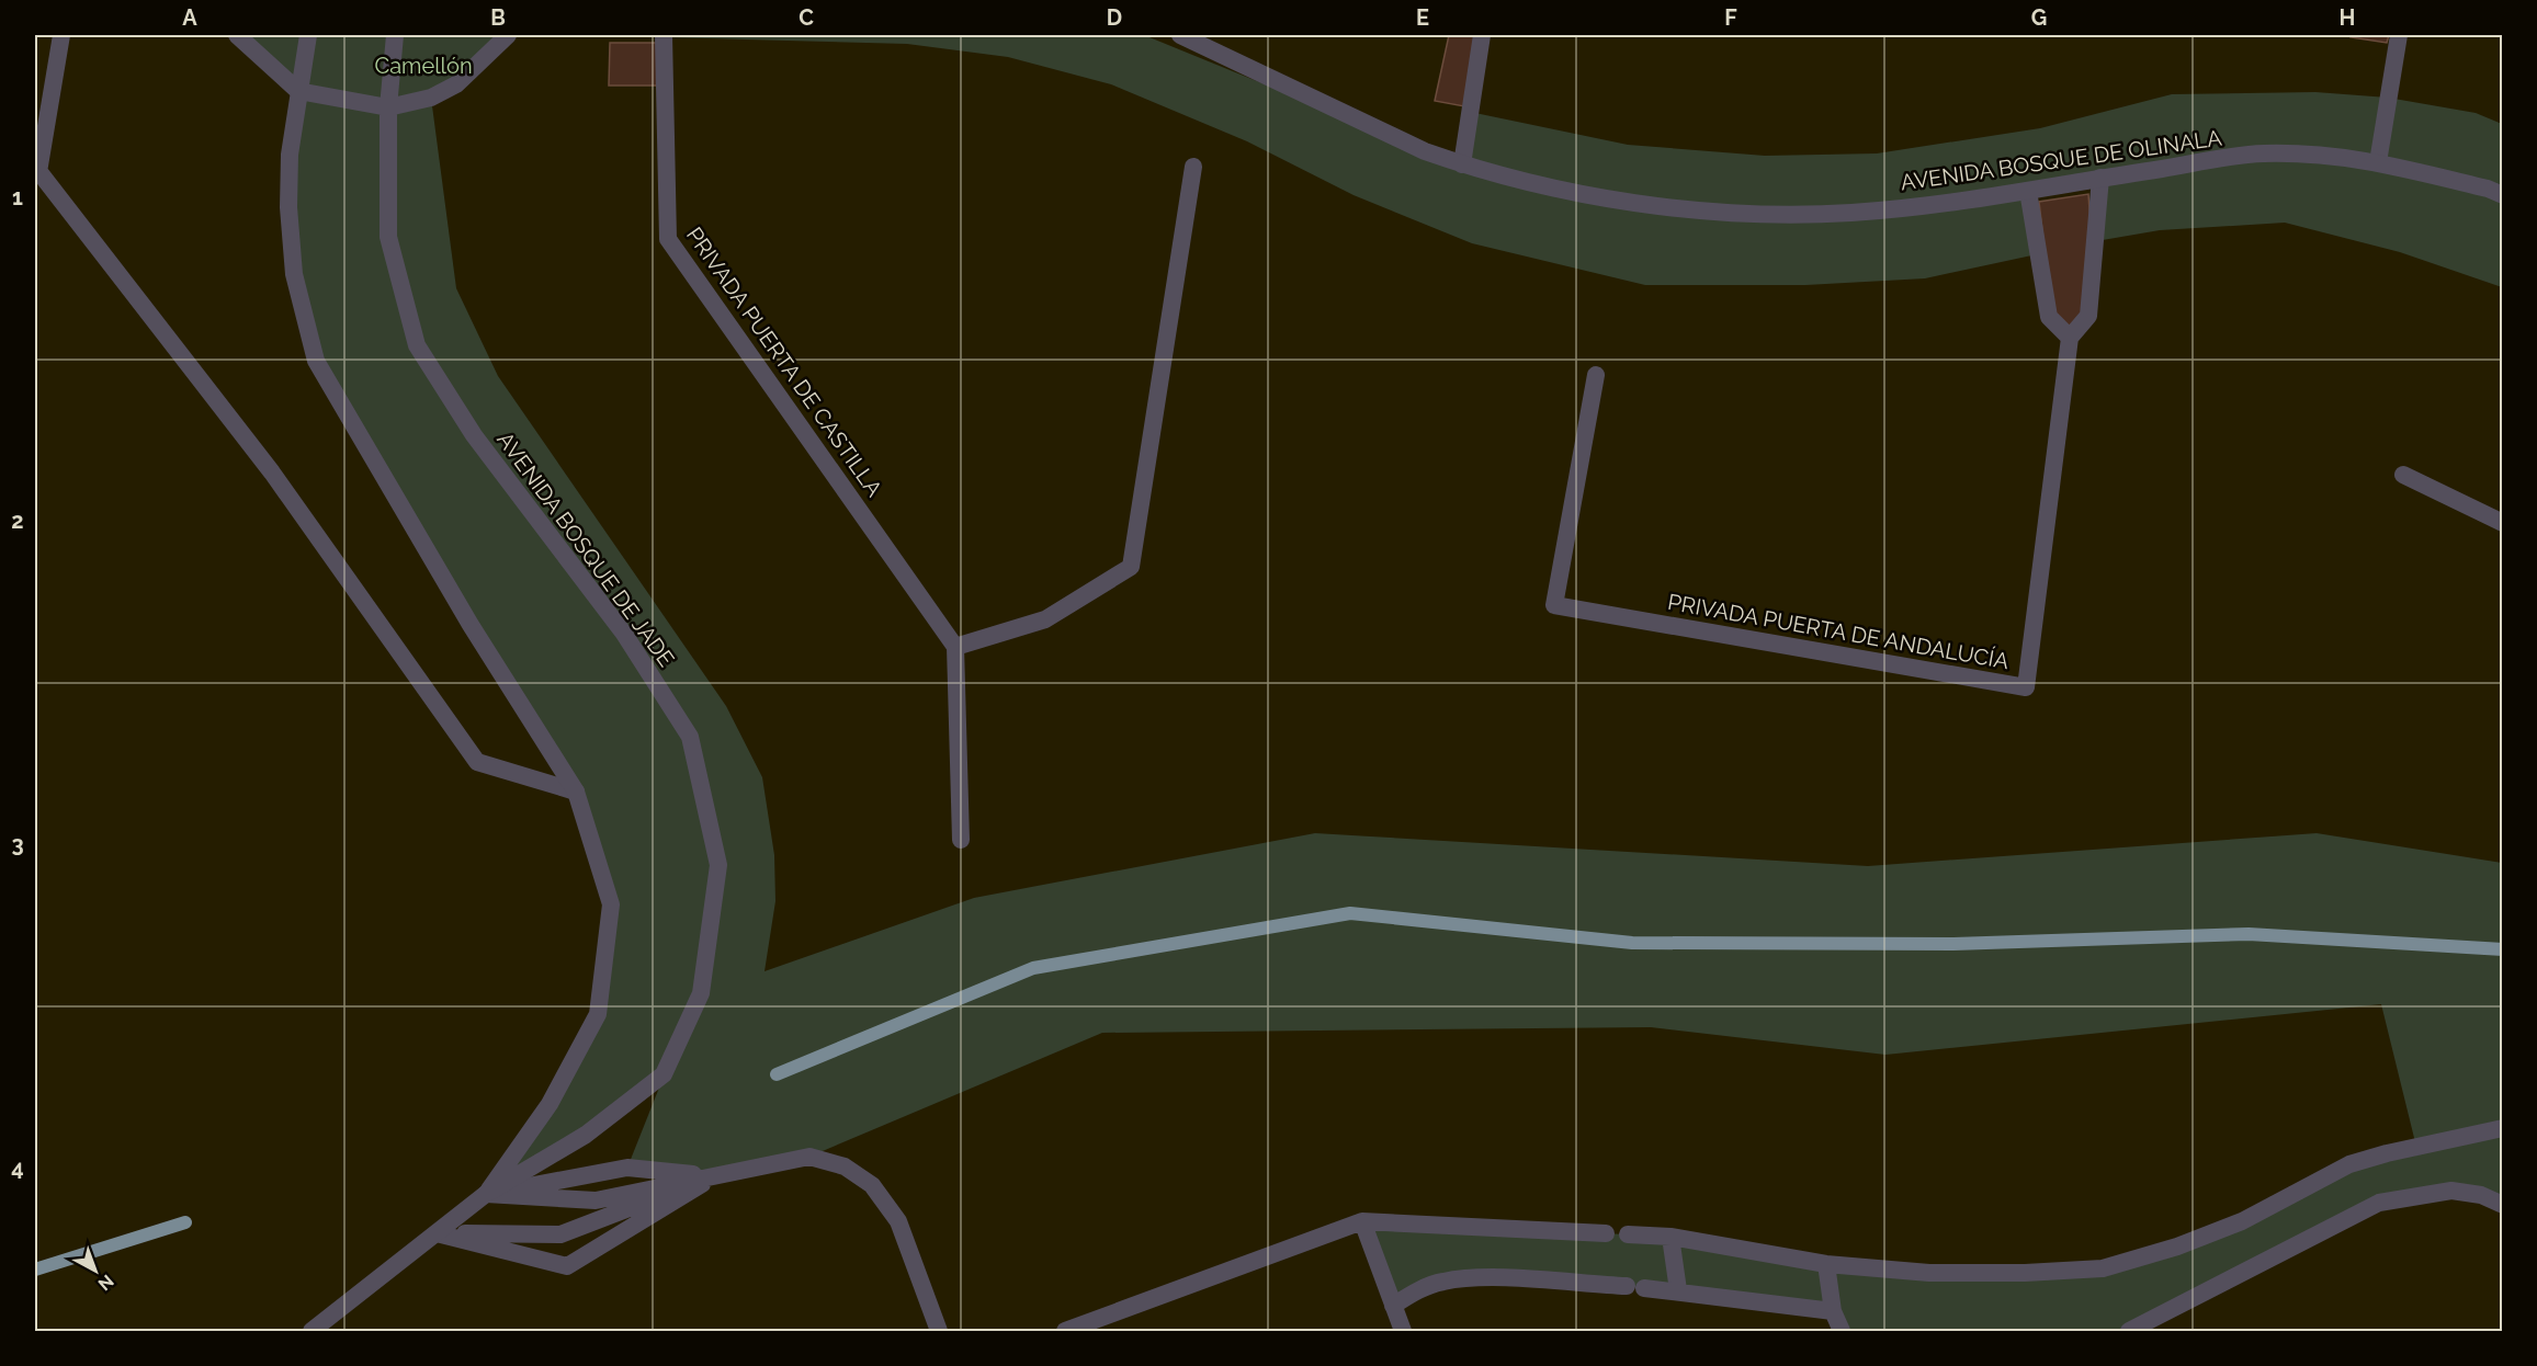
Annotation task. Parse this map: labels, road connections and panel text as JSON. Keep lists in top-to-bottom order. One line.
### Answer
{"streets":{"street":["AVENIDA BOSQUE DE OLINALA","PRIVADA PUERTA DE CASTILLA","AVENIDA BOSQUE DE JADE","PRIVADA PUERTA DE ANDALUCÍA"]},"crossings":[["AVENIDA BOSQUE DE OLINALA","PRIVADA PUERTA DE ANDALUCÍA"]],"parks":["Camellón"],"north":"bottom right","grid":{"columns":["A","B","C","D","E","F","G","H"],"rows":["1","2","3","4"]}}
